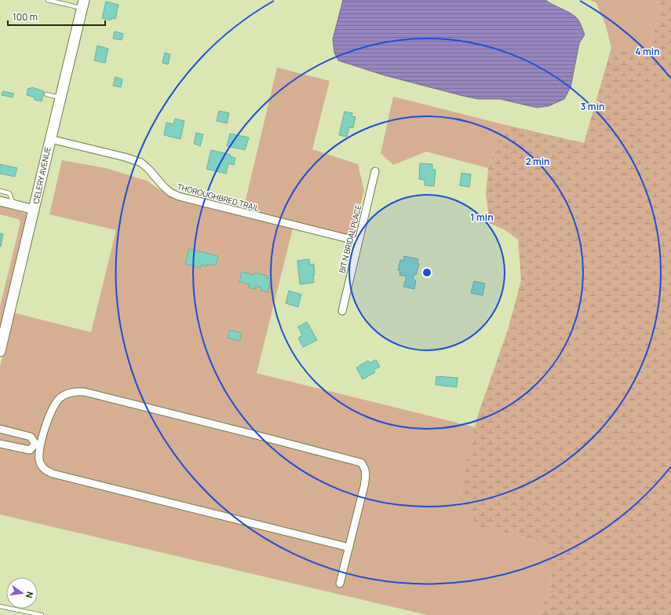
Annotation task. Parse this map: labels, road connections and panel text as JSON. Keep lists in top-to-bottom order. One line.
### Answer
{"streets":{"main road":["CELERY AVENUE"],"street":["THOROUGHBRED TRAIL","BIT N BRIDAL PLACE"]},"crossings":[["CELERY AVENUE","THOROUGHBRED TRAIL"],["THOROUGHBRED TRAIL","BIT N BRIDAL PLACE"]],"scale_bar":"100 m","north":"right","rings":["4 min","3 min","2 min","1 min"]}
